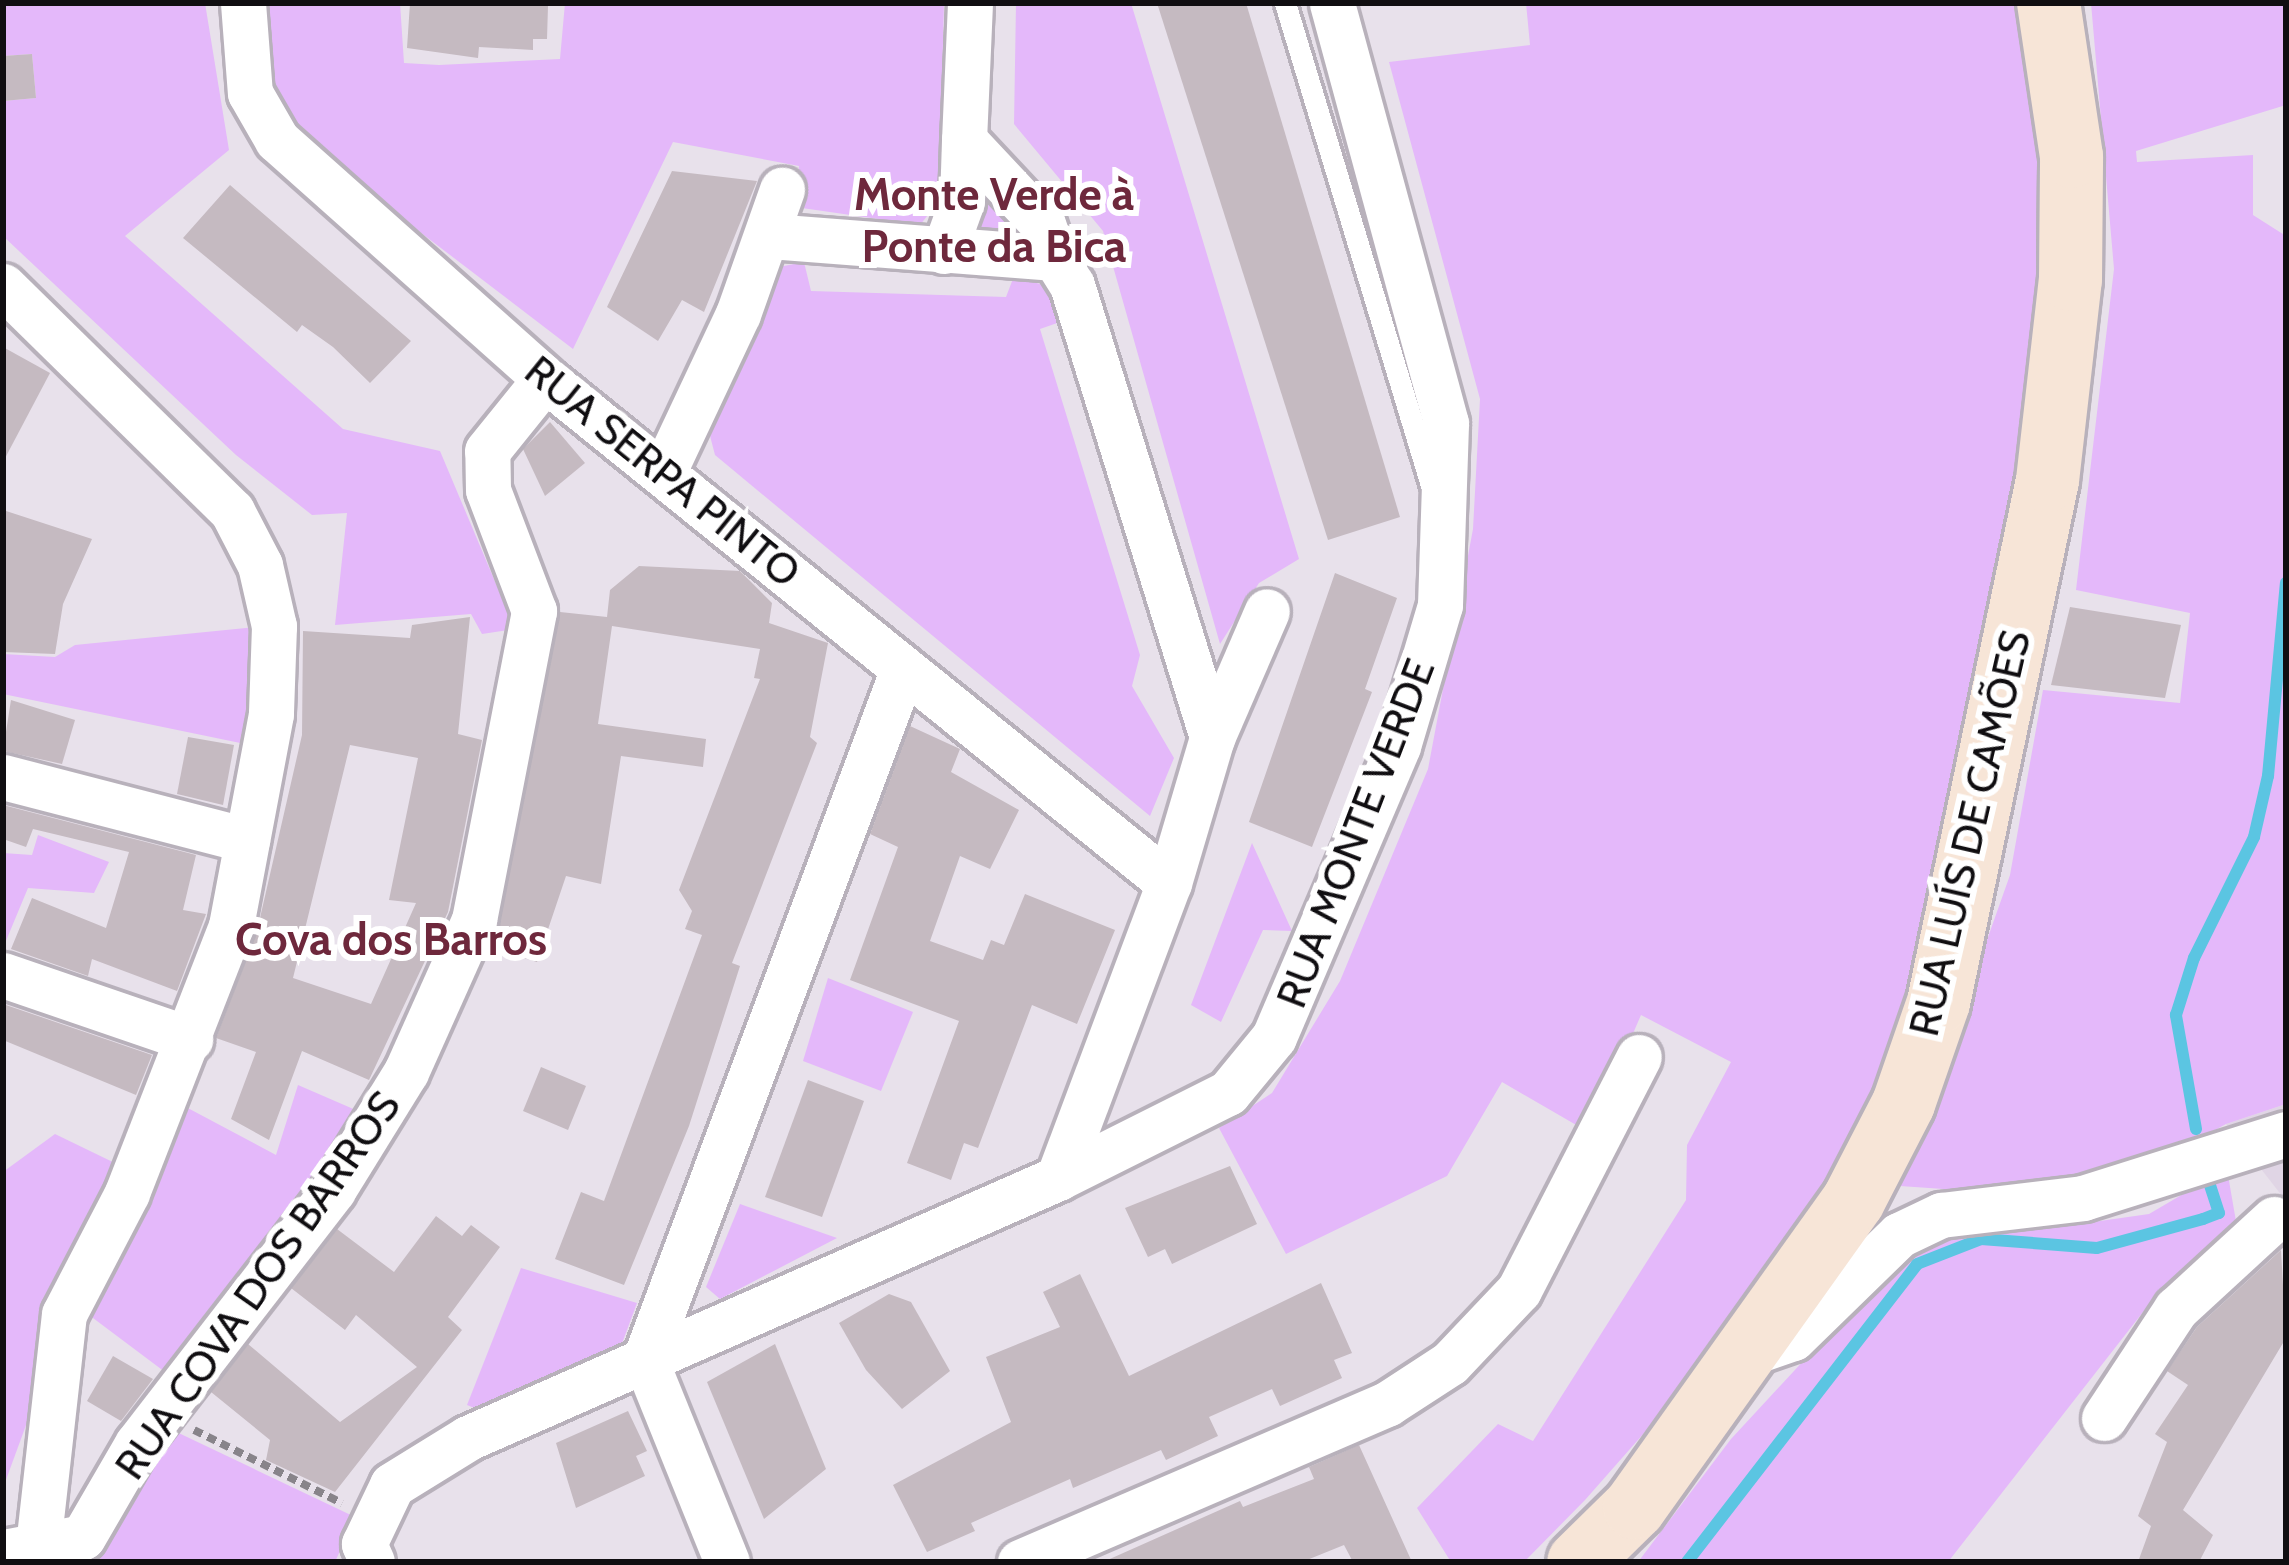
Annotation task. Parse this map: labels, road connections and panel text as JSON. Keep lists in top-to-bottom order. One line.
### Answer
{"streets":{"main road":["RUA LUÍS DE CAMÕES"],"street":["RUA SERPA PINTO","RUA MONTE VERDE","RUA COVA DOS BARROS"]},"crossings":[["RUA SERPA PINTO","RUA COVA DOS BARROS"]],"districts":["Monte Verde à Ponte da Bica","Cova dos Barros"]}
